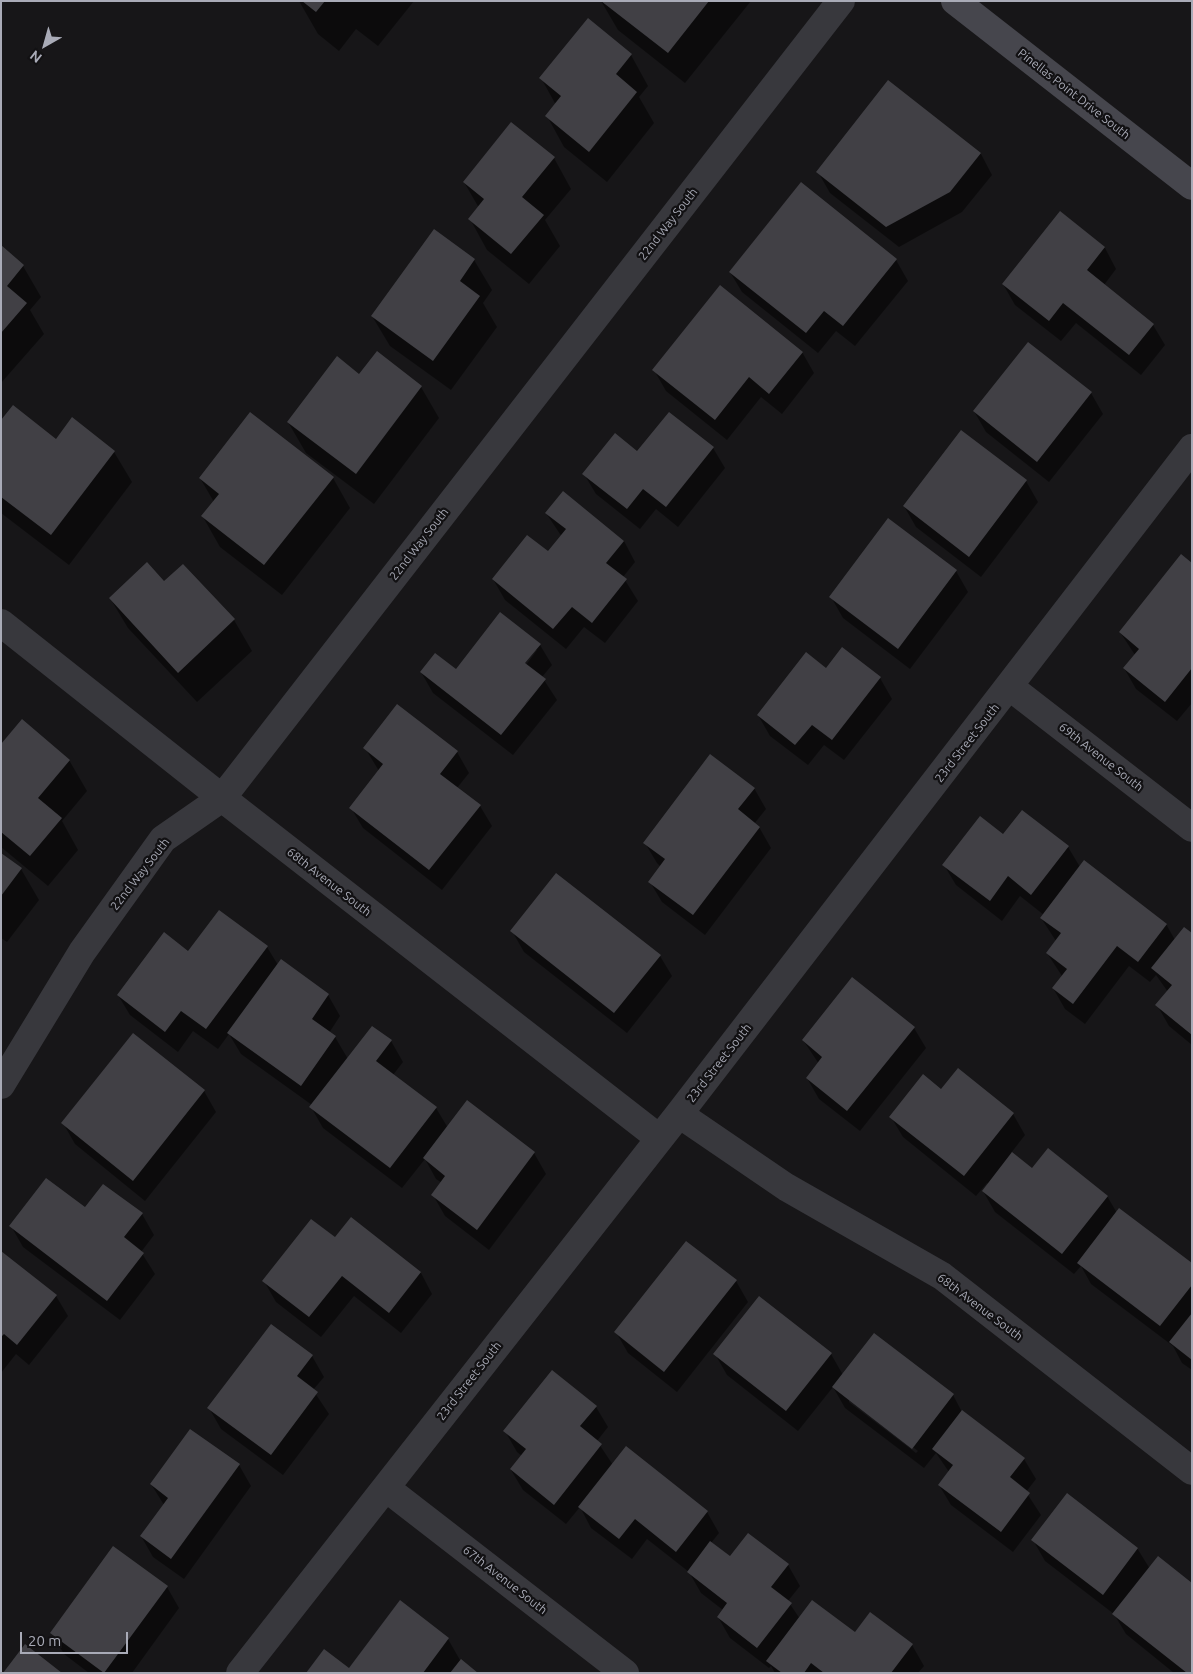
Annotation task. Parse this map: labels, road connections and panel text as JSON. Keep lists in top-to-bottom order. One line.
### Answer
{"streets":{"street":["Pinellas Point Drive South","22nd Way South","23rd Street South","69th Avenue South","68th Avenue South","67th Avenue South"]},"crossings":[["22nd Way South","68th Avenue South"],["23rd Street South","69th Avenue South"],["23rd Street South","68th Avenue South"],["23rd Street South","67th Avenue South"]],"scale_bar":"20 m","north":"bottom left"}
